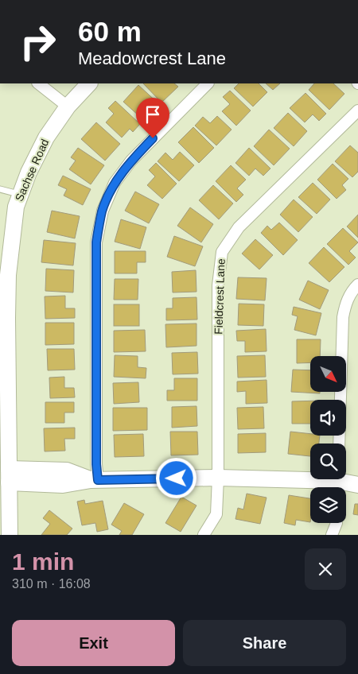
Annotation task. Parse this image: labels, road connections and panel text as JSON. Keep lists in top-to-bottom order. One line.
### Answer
{"streets":{"main road":["Sachse Road"],"street":["Fieldcrest Lane"]},"north":"bottom right","page":{"turn":["60 m","Meadowcrest Lane"],"heading":["1 min","310 m · 16:08"],"buttons":["Exit","Share"]}}
